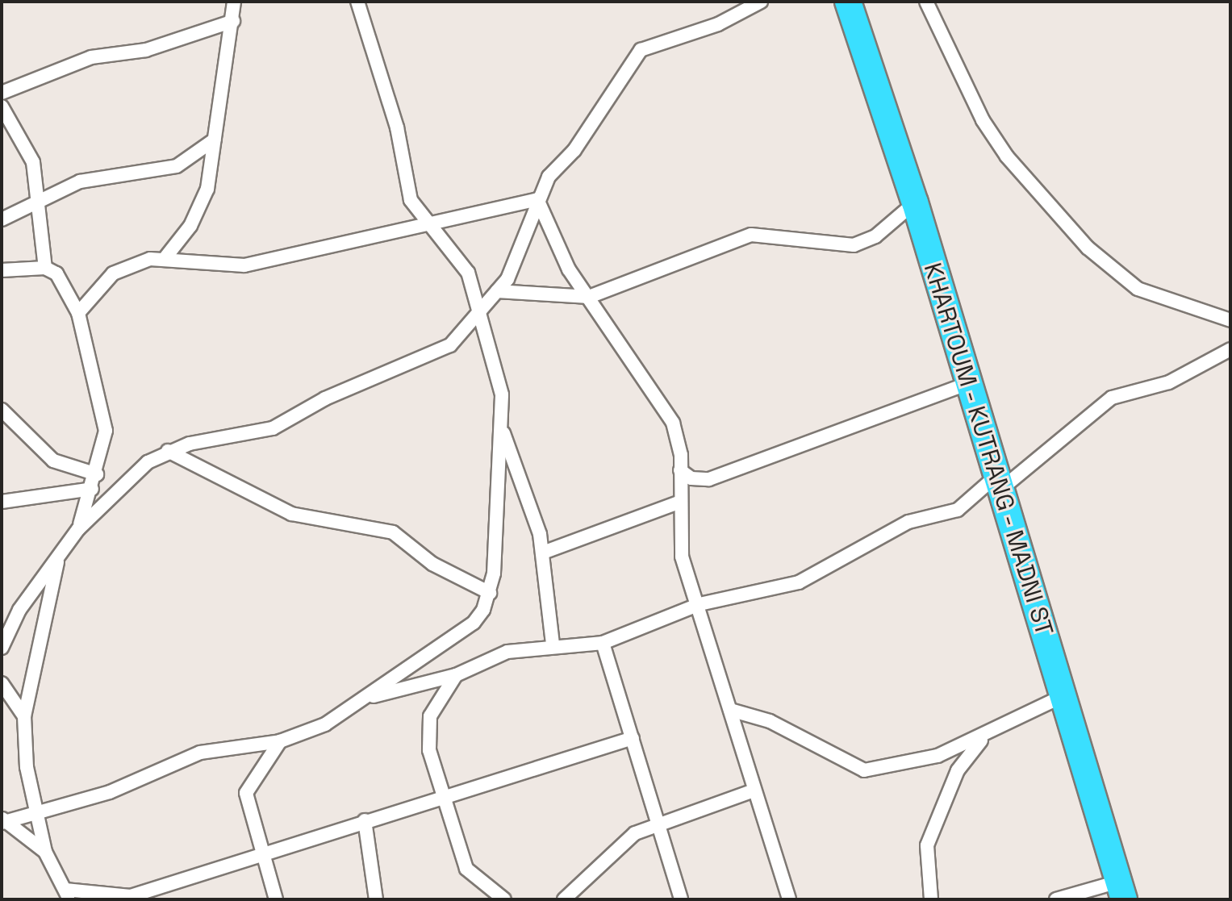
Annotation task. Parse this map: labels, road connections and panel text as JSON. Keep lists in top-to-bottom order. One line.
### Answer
{"streets":{"highway":["KHARTOUM - KUTRANG - MADNI ST"]}}
